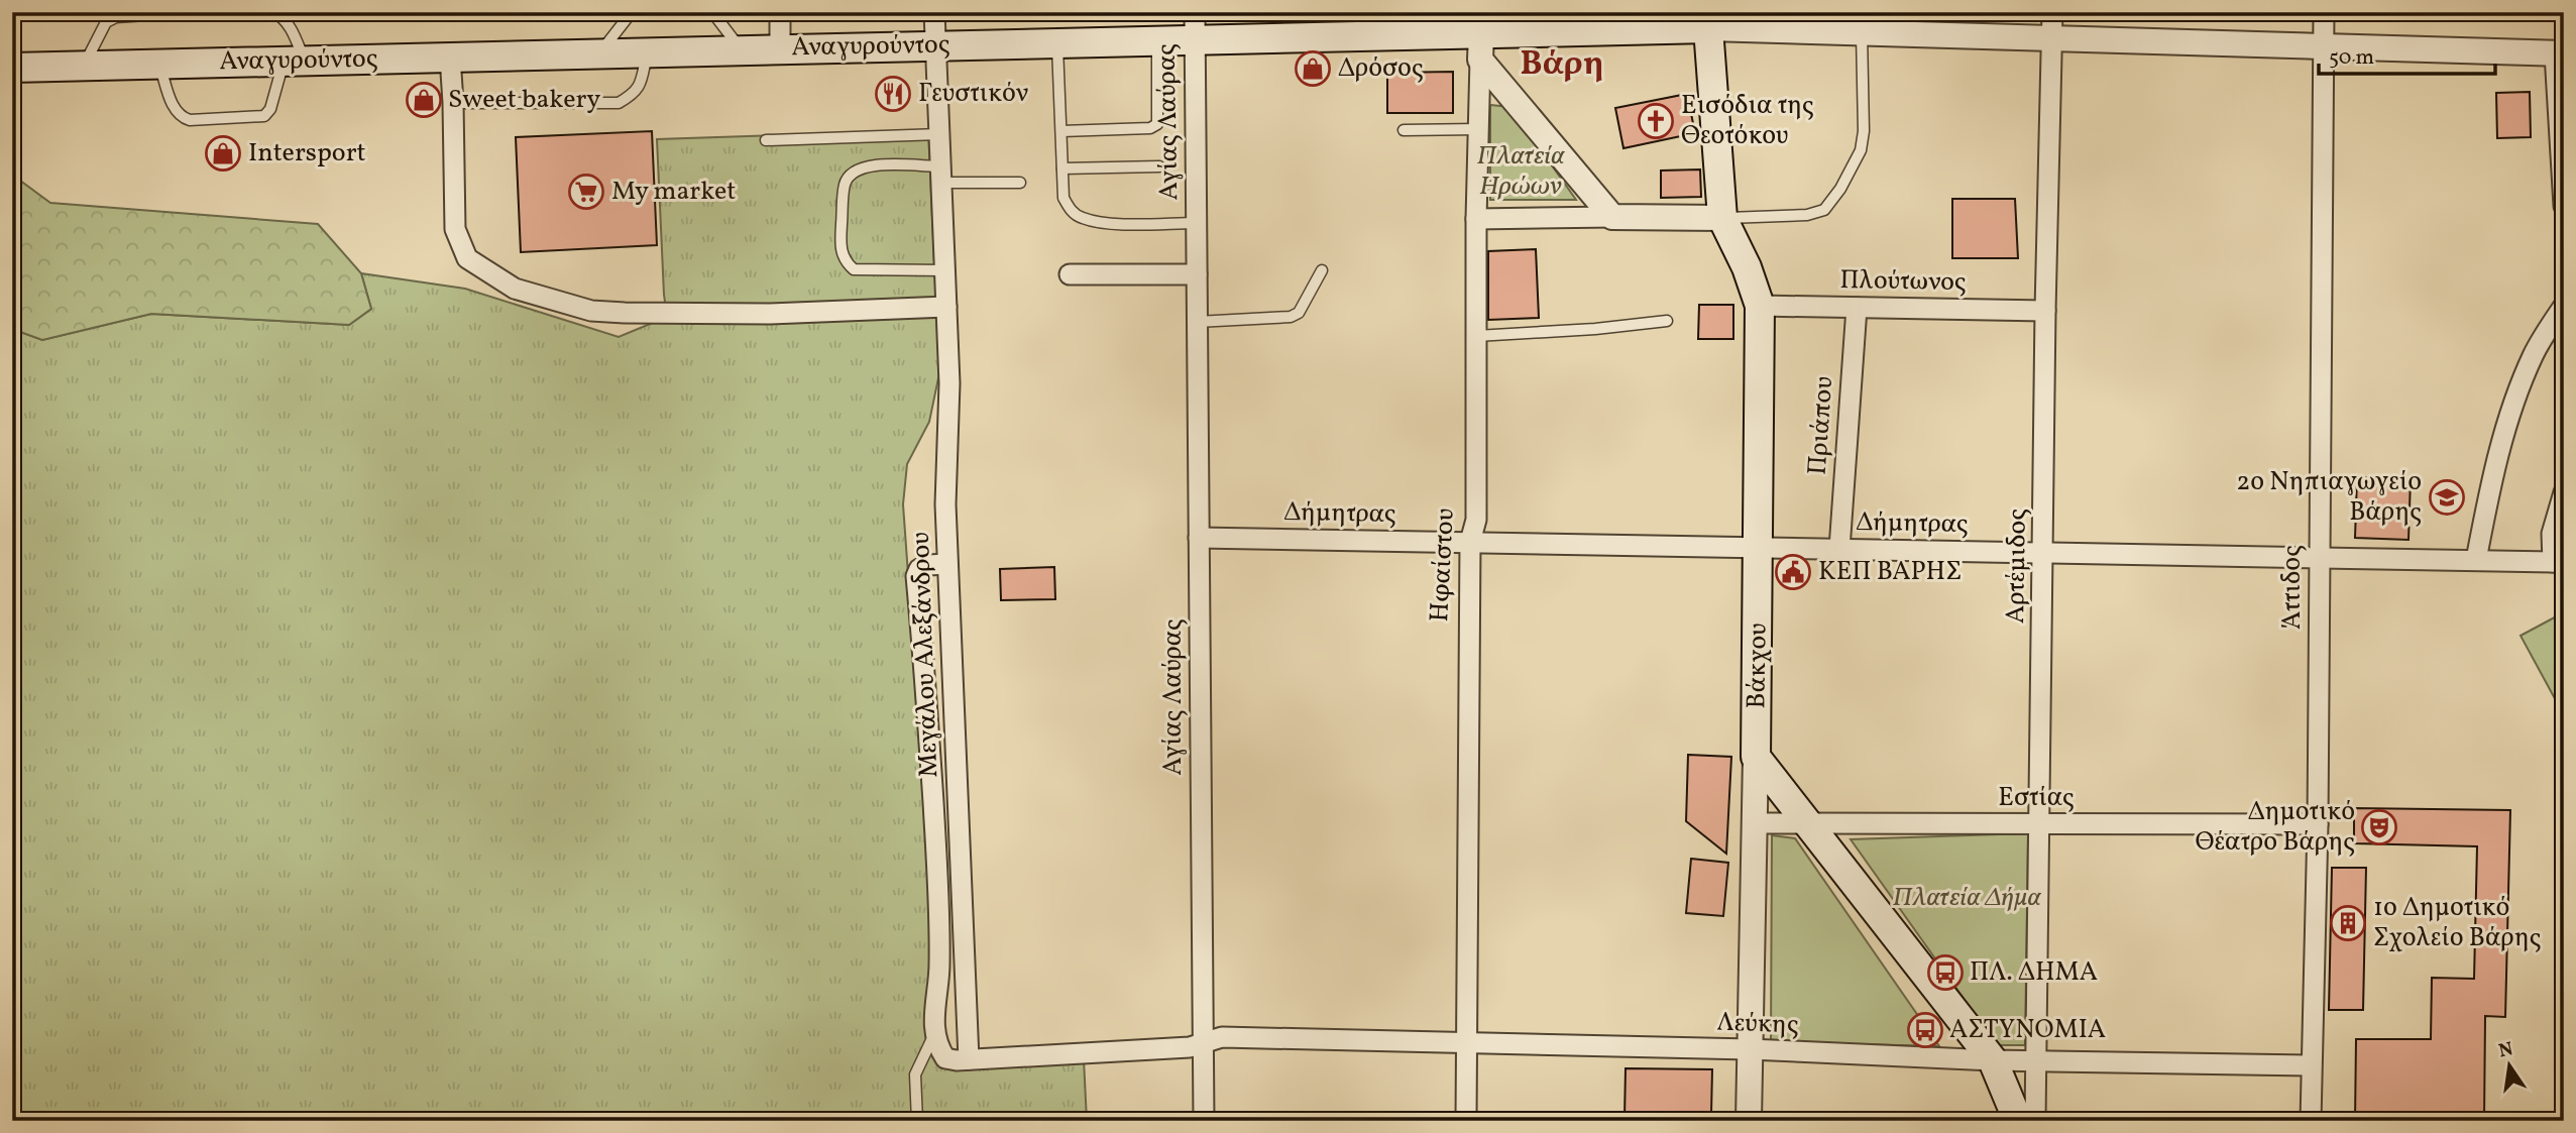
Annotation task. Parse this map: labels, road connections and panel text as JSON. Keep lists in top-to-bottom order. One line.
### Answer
{"streets":{"main road":["Αναγυρούντος","Βάκχου"],"street":["Αγίας Λαύρας","Πλούτωνος","Πριάπου","Δήμητρας","Ηφαίστου","Αρτέμιδος","Άττιδος","Μεγάλου Αλεξάνδρου","Εστίας","Λεύκης"]},"crossings":[["Αναγυρούντος","Αγίας Λαύρας"],["Αναγυρούντος","Ηφαίστου"],["Αναγυρούντος","Μεγάλου Αλεξάνδρου"],["Αγίας Λαύρας","Δήμητρας"],["Αγίας Λαύρας","Λεύκης"],["Πλούτωνος","Πριάπου"],["Πλούτωνος","Αρτέμιδος"],["Πλούτωνος","Βάκχου"],["Πριάπου","Δήμητρας"],["Δήμητρας","Ηφαίστου"],["Δήμητρας","Αρτέμιδος"],["Δήμητρας","Άττιδος"],["Δήμητρας","Βάκχου"],["Ηφαίστου","Λεύκης"],["Αρτέμιδος","Εστίας"],["Αρτέμιδος","Λεύκης"],["Άττιδος","Εστίας"],["Άττιδος","Λεύκης"],["Βάκχου","Εστίας"],["Βάκχου","Λεύκης"]],"districts":["Βάρη"],"parks":["Πλατεία Ηρώων","Πλατεία Δήμα"],"places":{"shop":["Δρόσος","Sweet bakery","Intersport"],"restaurant":["Γευστικόν"],"church":["Εισόδια της Θεοτόκου"],"supermarket":["My market"],"school or university":["2ο Νηπιαγωγείο Βάρης"],"public building":["ΚΕΠ ΒΑΡΗΣ"],"theatre":["Δημοτικό Θέατρο Βάρης"],"building":["1ο Δημοτικό Σχολείο Βάρης"],"bus stop":["ΠΛ. ΔΗΜΑ","ΑΣΤΥΝΟΜΙΑ"]},"scale_bar":"50 m","north":"top"}
